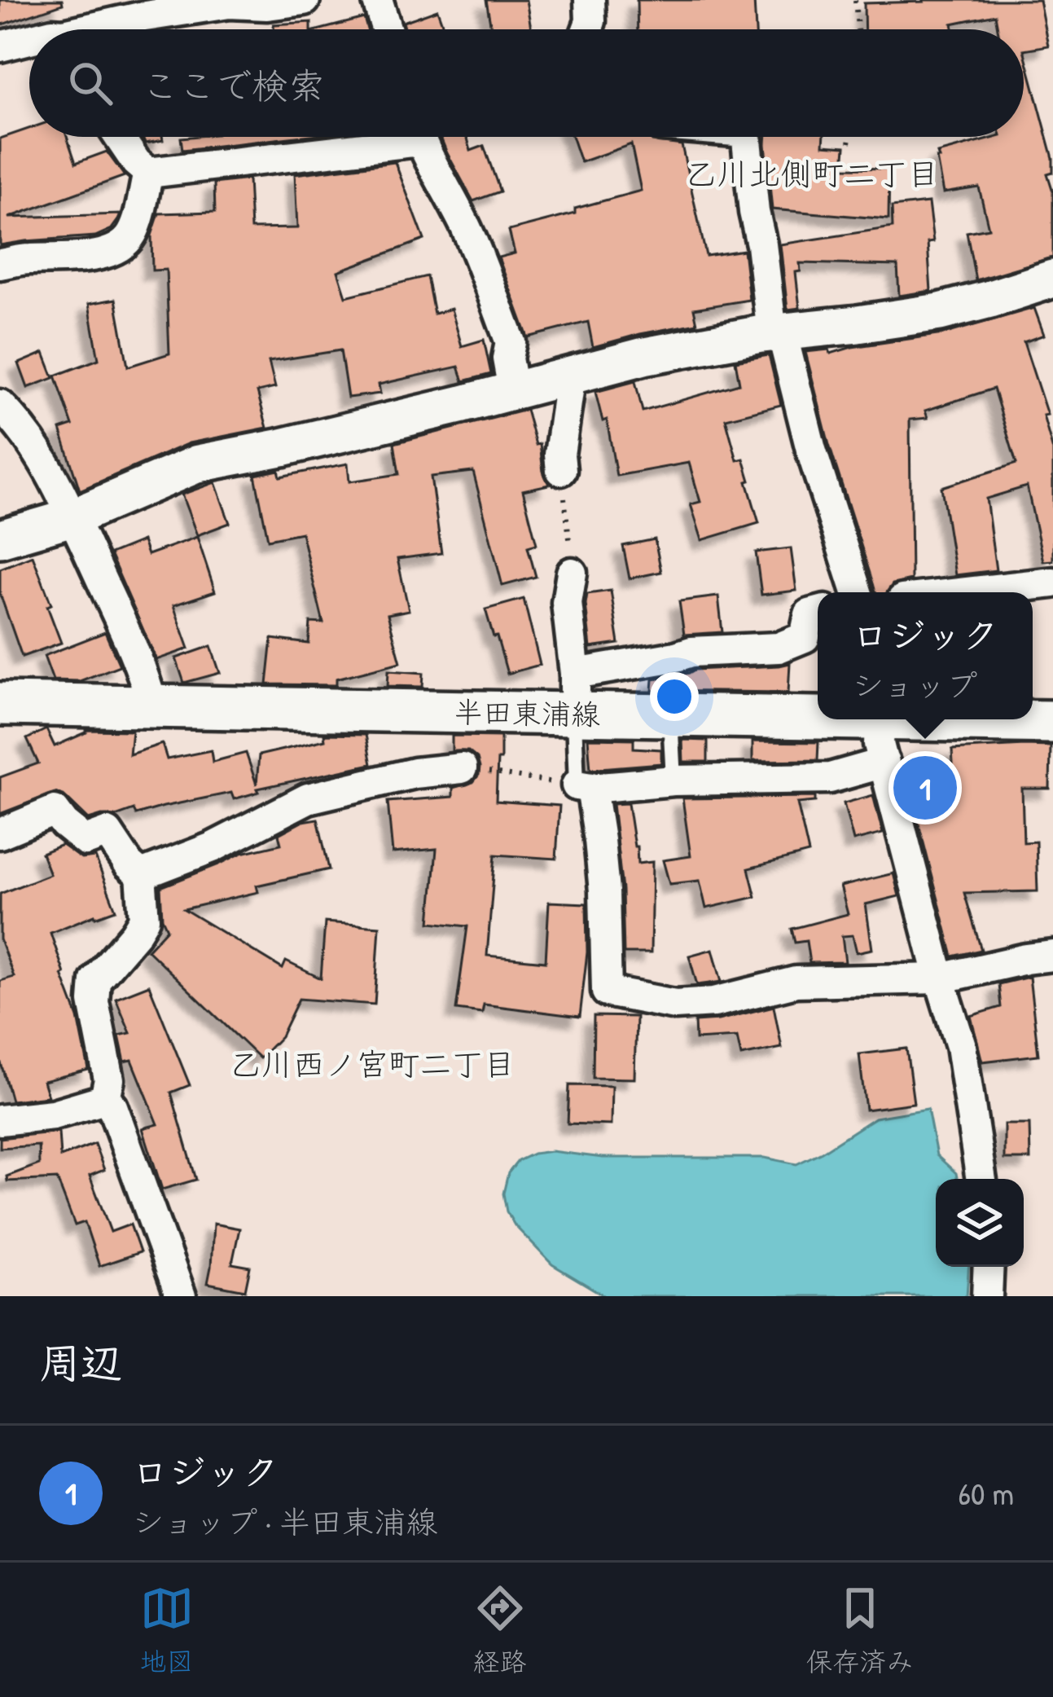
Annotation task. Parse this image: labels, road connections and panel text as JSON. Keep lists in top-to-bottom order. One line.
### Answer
{"streets":{"main road":["半田東浦線"]},"districts":["乙川北側町二丁目","乙川西ノ宮町二丁目"],"page":{"search":"ここで検索","popup":["ロジック","ショップ"],"pins":"1","heading":"周辺","list":[{"mark":"1","name":"ロジック","note":"ショップ · 半田東浦線","value":"60 m"}],"nav":["地図","経路","保存済み"]}}
